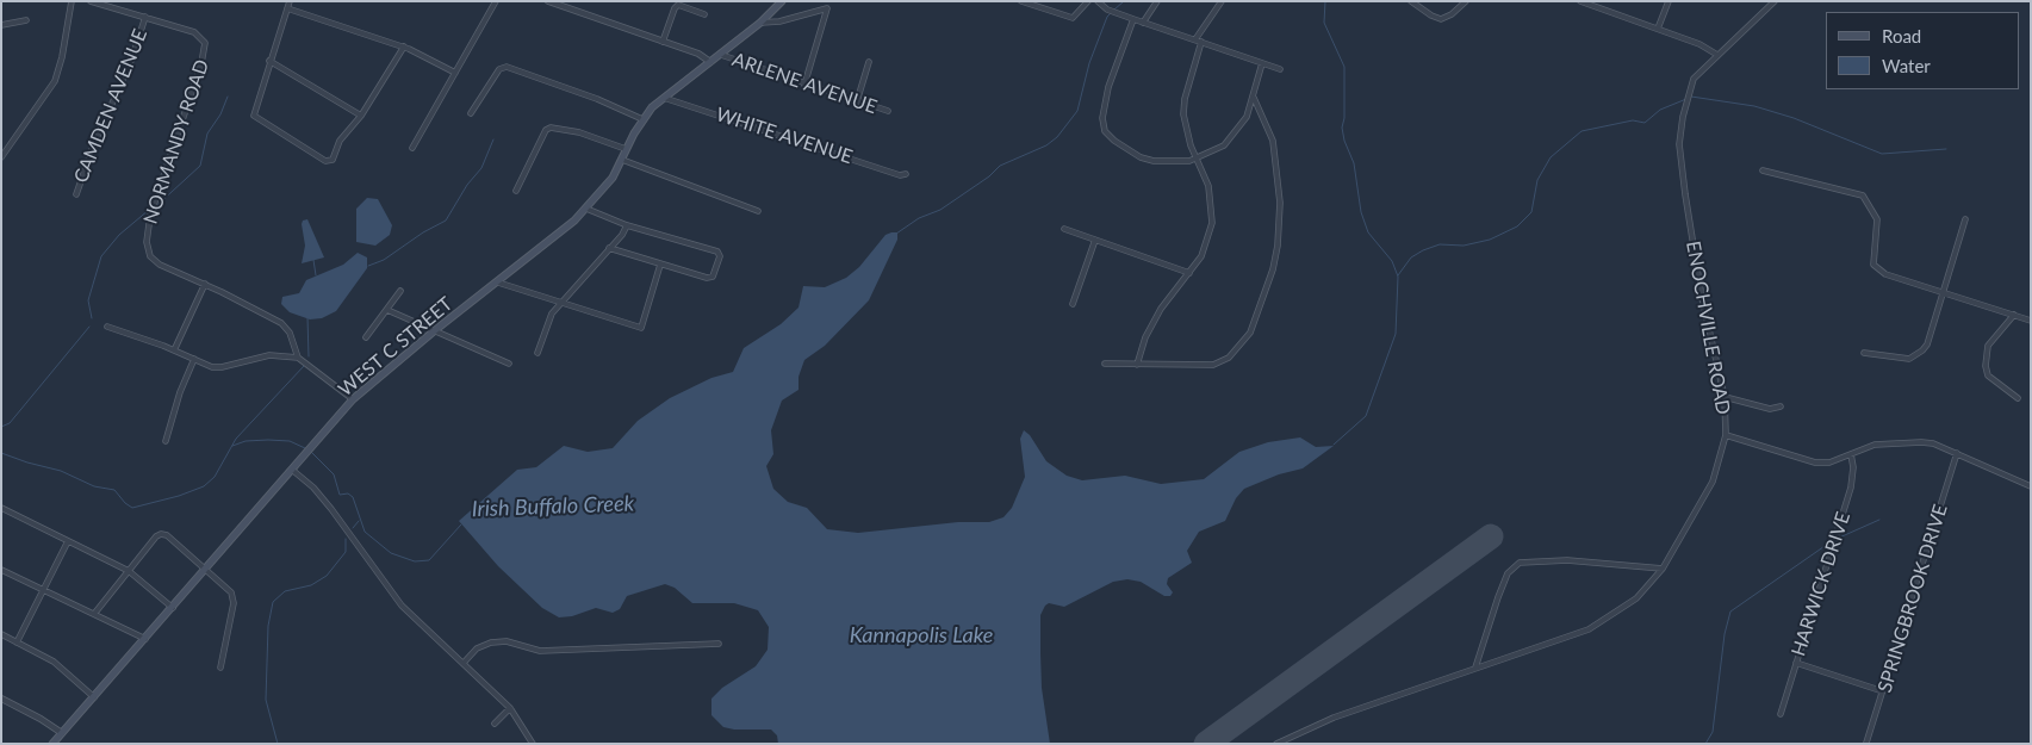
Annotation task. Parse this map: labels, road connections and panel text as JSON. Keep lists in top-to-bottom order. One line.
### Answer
{"streets":{"main road":["WEST C STREET"],"street":["ARLENE AVENUE","CAMDEN AVENUE","WHITE AVENUE","NORMANDY ROAD","ENOCHVILLE ROAD","HARWICK DRIVE","SPRINGBROOK DRIVE"]},"crossings":[["ARLENE AVENUE","WEST C STREET"],["CAMDEN AVENUE","NORMANDY ROAD"],["WHITE AVENUE","WEST C STREET"]],"water":["Irish Buffalo Creek","Kannapolis Lake"],"legend":["Road","Water"]}
